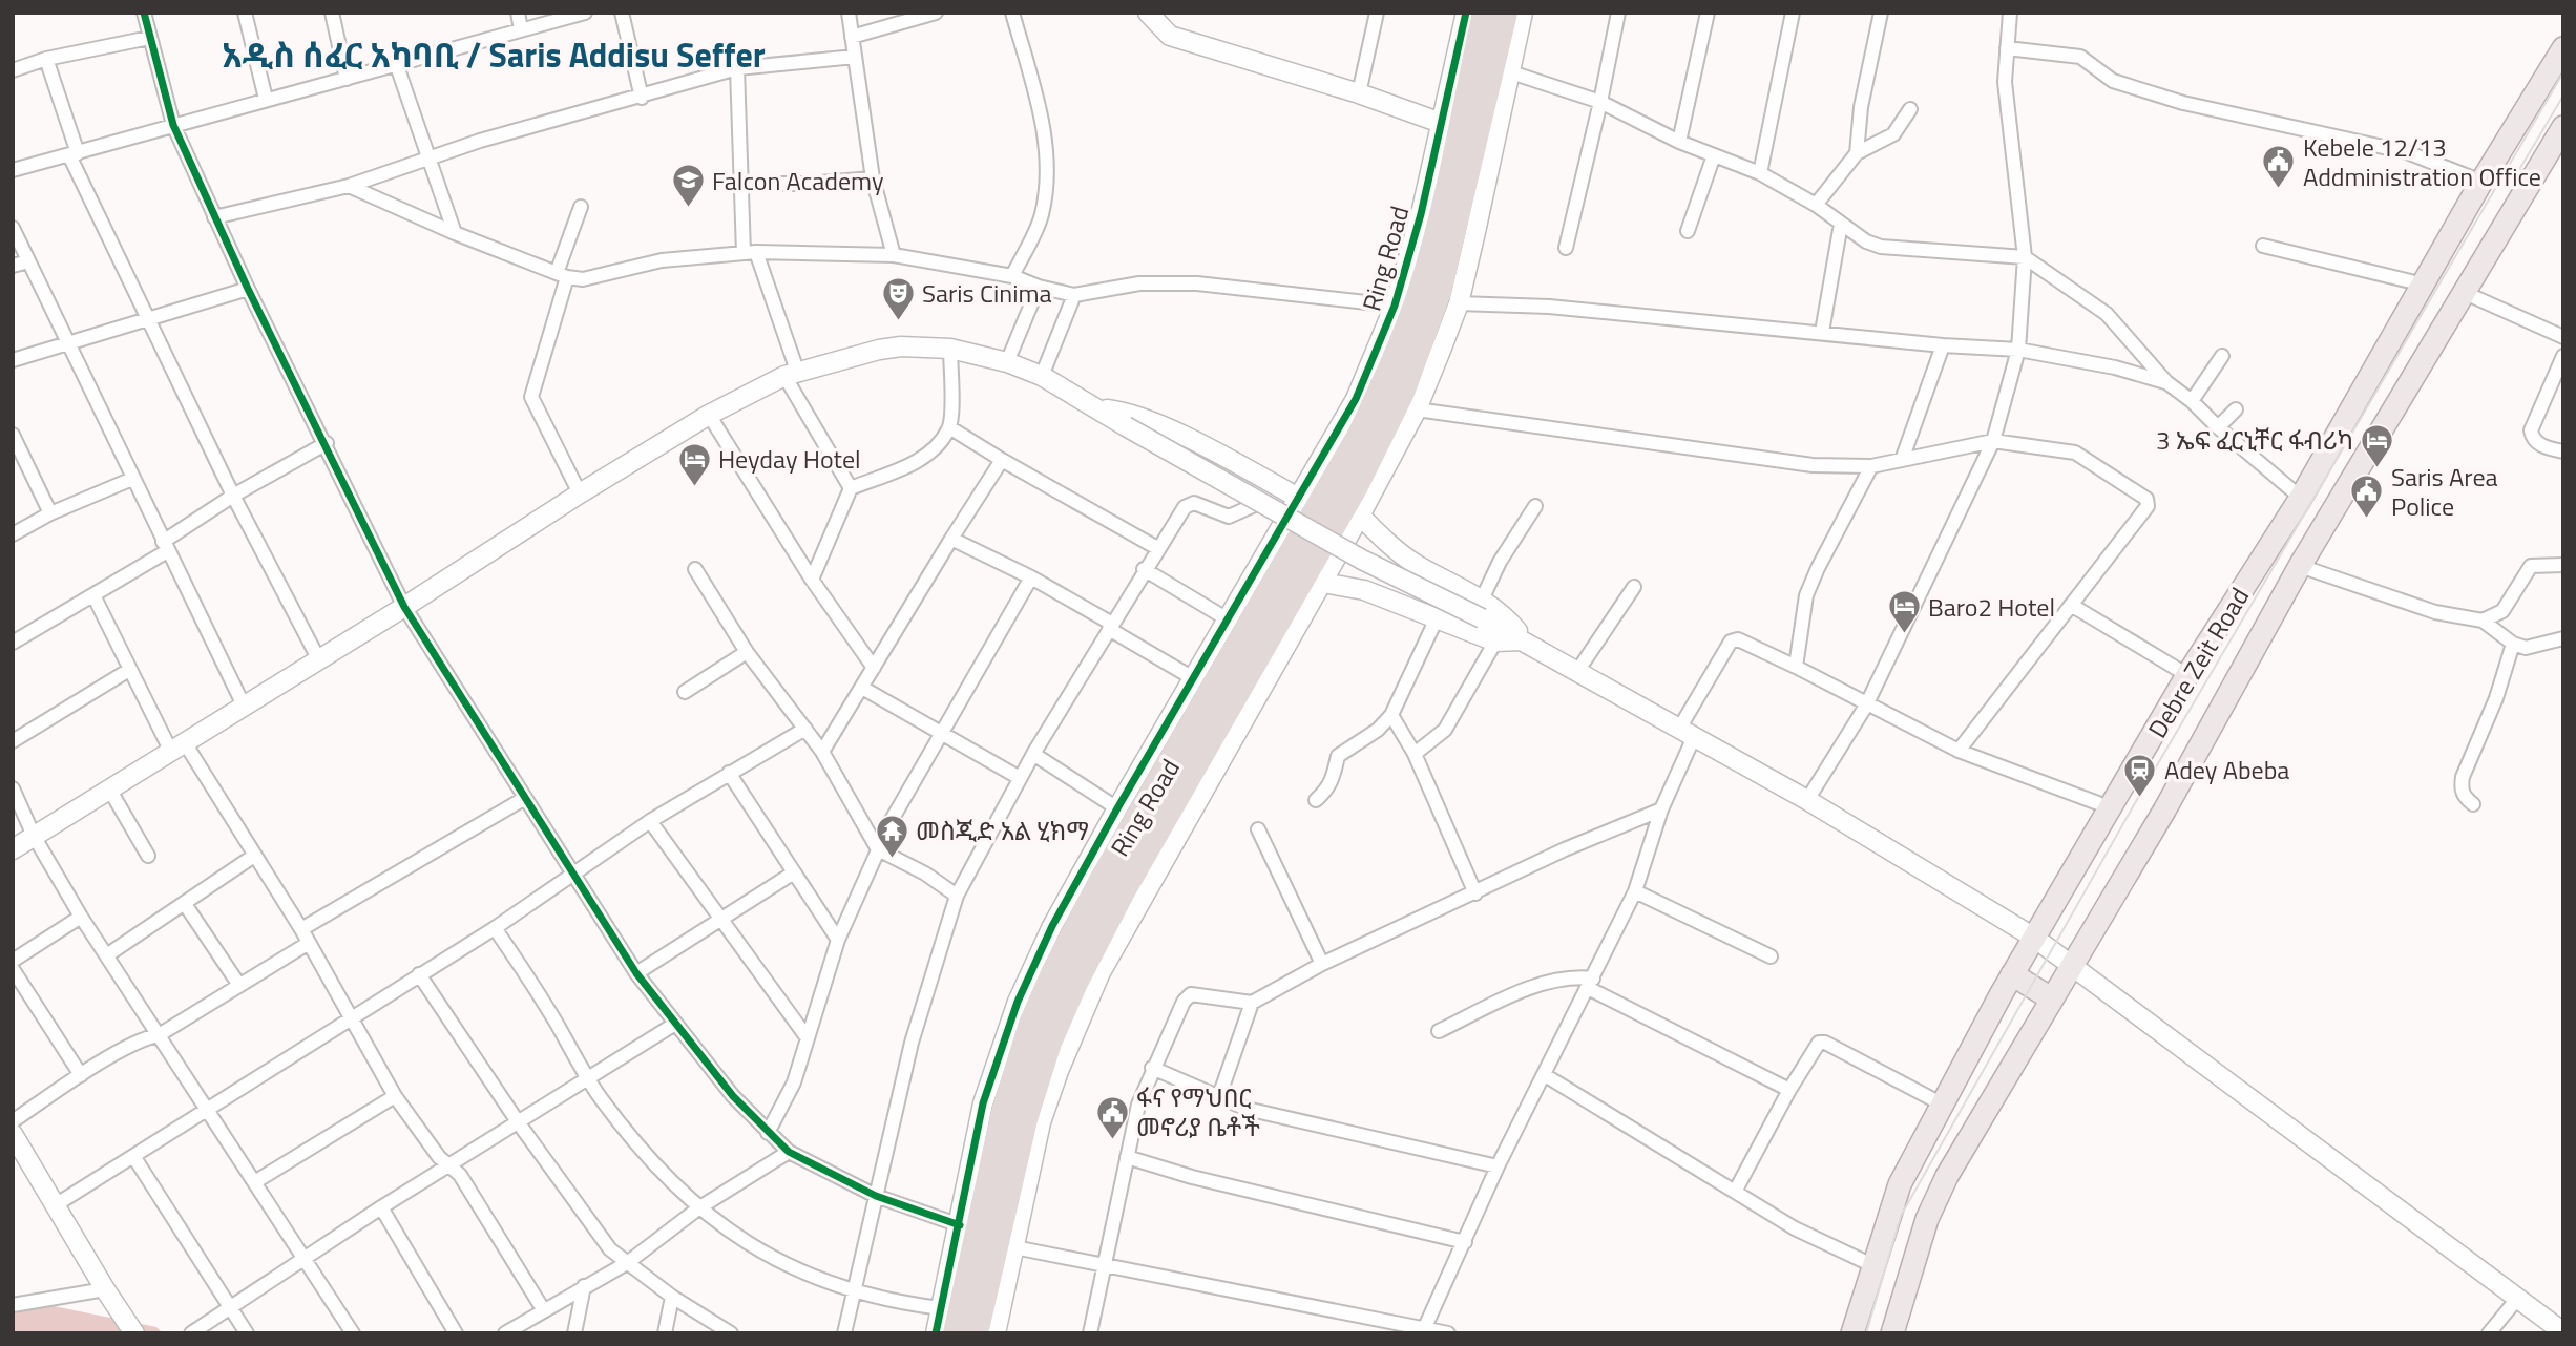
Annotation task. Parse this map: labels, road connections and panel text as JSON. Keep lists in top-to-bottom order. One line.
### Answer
{"streets":{"highway":["Ring Road"],"main road":["Debre Zeit Road"]},"districts":["አዲስ ሰፈር አካባቢ / Saris Addisu Seffer"],"places":{"public building":["Kebele 12/13 Addministration Office","Saris Area Police","ፋና የማህበር መኖሪያ ቤቶች"],"school or university":["Falcon Academy"],"theatre":["Saris Cinima"],"hotel":["3 ኤፍ ፈርኒቸር ፋብሪካ","Heyday Hotel","Baro2 Hotel"],"station":["Adey Abeba"],"temple":["መስጂድ አል ሂክማ"]}}
